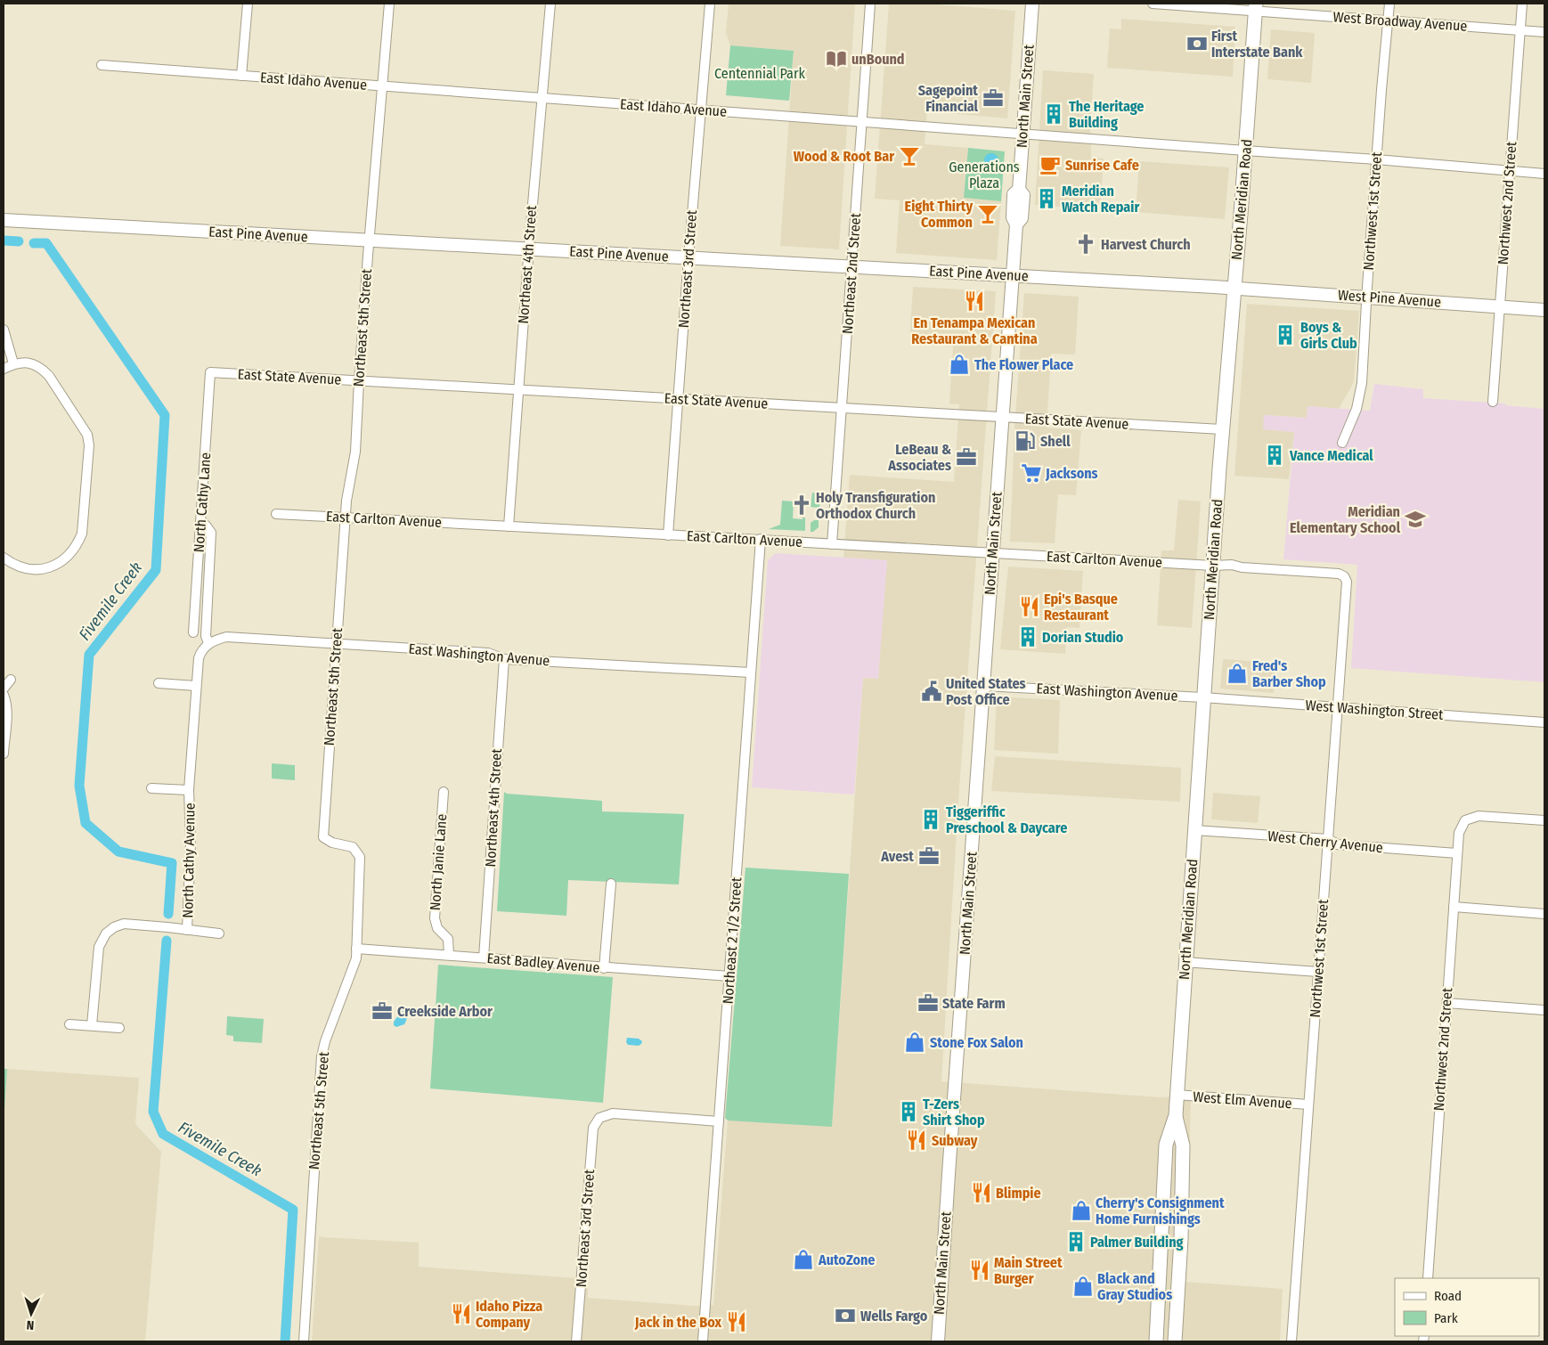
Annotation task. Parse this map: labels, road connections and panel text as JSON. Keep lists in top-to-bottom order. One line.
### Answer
{"streets":{"main road":["North Meridian Road"],"street":["West Broadway Avenue","East Idaho Avenue","North Main Street","Northwest 2nd Street","Northwest 1st Street","East Pine Avenue","Northeast 4th Street","Northeast 3rd Street","Northeast 2nd Street","West Pine Avenue","Northeast 5th Street","East State Avenue","North Cathy Lane","East Carlton Avenue","East Washington Avenue","West Washington Street","West Cherry Avenue","North Cathy Avenue","North Janie Lane","Northeast 2 1/2 Street","East Badley Avenue","West Elm Avenue"]},"crossings":[["West Broadway Avenue","North Meridian Road"],["West Broadway Avenue","Northwest 2nd Street"],["West Broadway Avenue","Northwest 1st Street"],["East Idaho Avenue","North Main Street"],["East Idaho Avenue","North Meridian Road"],["East Idaho Avenue","Northwest 2nd Street"],["East Idaho Avenue","Northwest 1st Street"],["East Idaho Avenue","Northeast 4th Street"],["East Idaho Avenue","Northeast 3rd Street"],["East Idaho Avenue","Northeast 2nd Street"],["East Idaho Avenue","Northeast 5th Street"],["North Main Street","East Pine Avenue"],["North Main Street","East State Avenue"],["North Main Street","East Carlton Avenue"],["North Main Street","East Washington Avenue"],["North Meridian Road","East Pine Avenue"],["North Meridian Road","West Pine Avenue"],["North Meridian Road","East State Avenue"],["North Meridian Road","East Carlton Avenue"],["North Meridian Road","East Washington Avenue"],["North Meridian Road","West Washington Street"],["North Meridian Road","West Cherry Avenue"],["North Meridian Road","West Elm Avenue"],["Northwest 2nd Street","West Pine Avenue"],["Northwest 2nd Street","West Cherry Avenue"],["Northwest 1st Street","West Pine Avenue"],["Northwest 1st Street","East Carlton Avenue"],["Northwest 1st Street","West Washington Street"],["Northwest 1st Street","West Cherry Avenue"],["Northwest 1st Street","West Elm Avenue"],["East Pine Avenue","Northeast 4th Street"],["East Pine Avenue","Northeast 3rd Street"],["East Pine Avenue","Northeast 2nd Street"],["East Pine Avenue","West Pine Avenue"],["East Pine Avenue","Northeast 5th Street"],["Northeast 4th Street","East State Avenue"],["Northeast 4th Street","East Carlton Avenue"],["Northeast 4th Street","East Washington Avenue"],["Northeast 4th Street","East Badley Avenue"],["Northeast 3rd Street","East State Avenue"],["Northeast 3rd Street","East Carlton Avenue"],["Northeast 3rd Street","Northeast 2 1/2 Street"],["Northeast 2nd Street","East State Avenue"],["Northeast 2nd Street","East Carlton Avenue"],["Northeast 5th Street","East State Avenue"],["Northeast 5th Street","East Carlton Avenue"],["Northeast 5th Street","East Washington Avenue"],["Northeast 5th Street","East Badley Avenue"],["East State Avenue","North Cathy Lane"],["East Carlton Avenue","Northeast 2 1/2 Street"],["East Washington Avenue","West Washington Street"],["East Washington Avenue","North Cathy Avenue"],["East Washington Avenue","Northeast 2 1/2 Street"],["North Janie Lane","East Badley Avenue"],["Northeast 2 1/2 Street","East Badley Avenue"]],"water":["Fivemile Creek"],"parks":["Centennial Park","Generations Plaza"],"places":{"bank":["First Interstate Bank","Wells Fargo"],"library":["unBound"],"office":["Sagepoint Financial","LeBeau & Associates","Avest","State Farm","Creekside Arbor"],"building":["The Heritage Building","Meridian Watch Repair","Boys & Girls Club","Vance Medical","Dorian Studio","Tiggeriffic Preschool & Daycare","T-Zers Shirt Shop","Palmer Building"],"bar":["Wood & Root Bar","Eight Thirty Common"],"cafe":["Sunrise Cafe"],"church":["Harvest Church","Holy Transfiguration Orthodox Church"],"restaurant":["En Tenampa Mexican Restaurant & Cantina","Epi's Basque Restaurant","Subway","Blimpie","Main Street Burger","Idaho Pizza Company","Jack in the Box"],"shop":["The Flower Place","Fred's Barber Shop","Stone Fox Salon","Cherry's Consignment Home Furnishings","AutoZone","Black and Gray Studios"],"fuel station":["Shell"],"supermarket":["Jacksons"],"school or university":["Meridian Elementary School"],"public building":["United States Post Office"]},"legend":["Road","Park"],"north":"bottom"}
